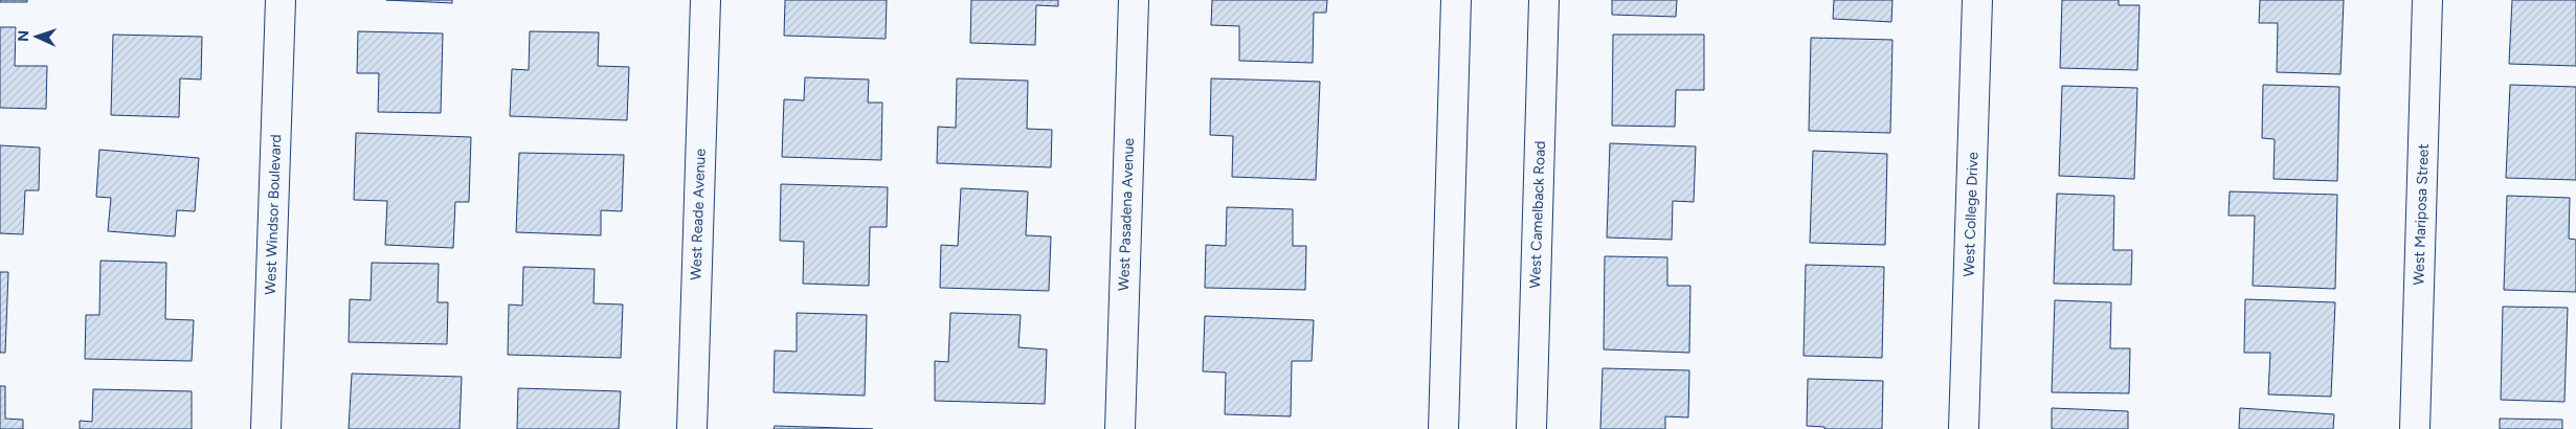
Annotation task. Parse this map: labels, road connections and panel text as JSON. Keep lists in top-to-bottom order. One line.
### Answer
{"streets":{"street":["West Windsor Boulevard","West Reade Avenue","West Pasadena Avenue","West Camelback Road","West College Drive","West Mariposa Street"]},"north":"left"}
